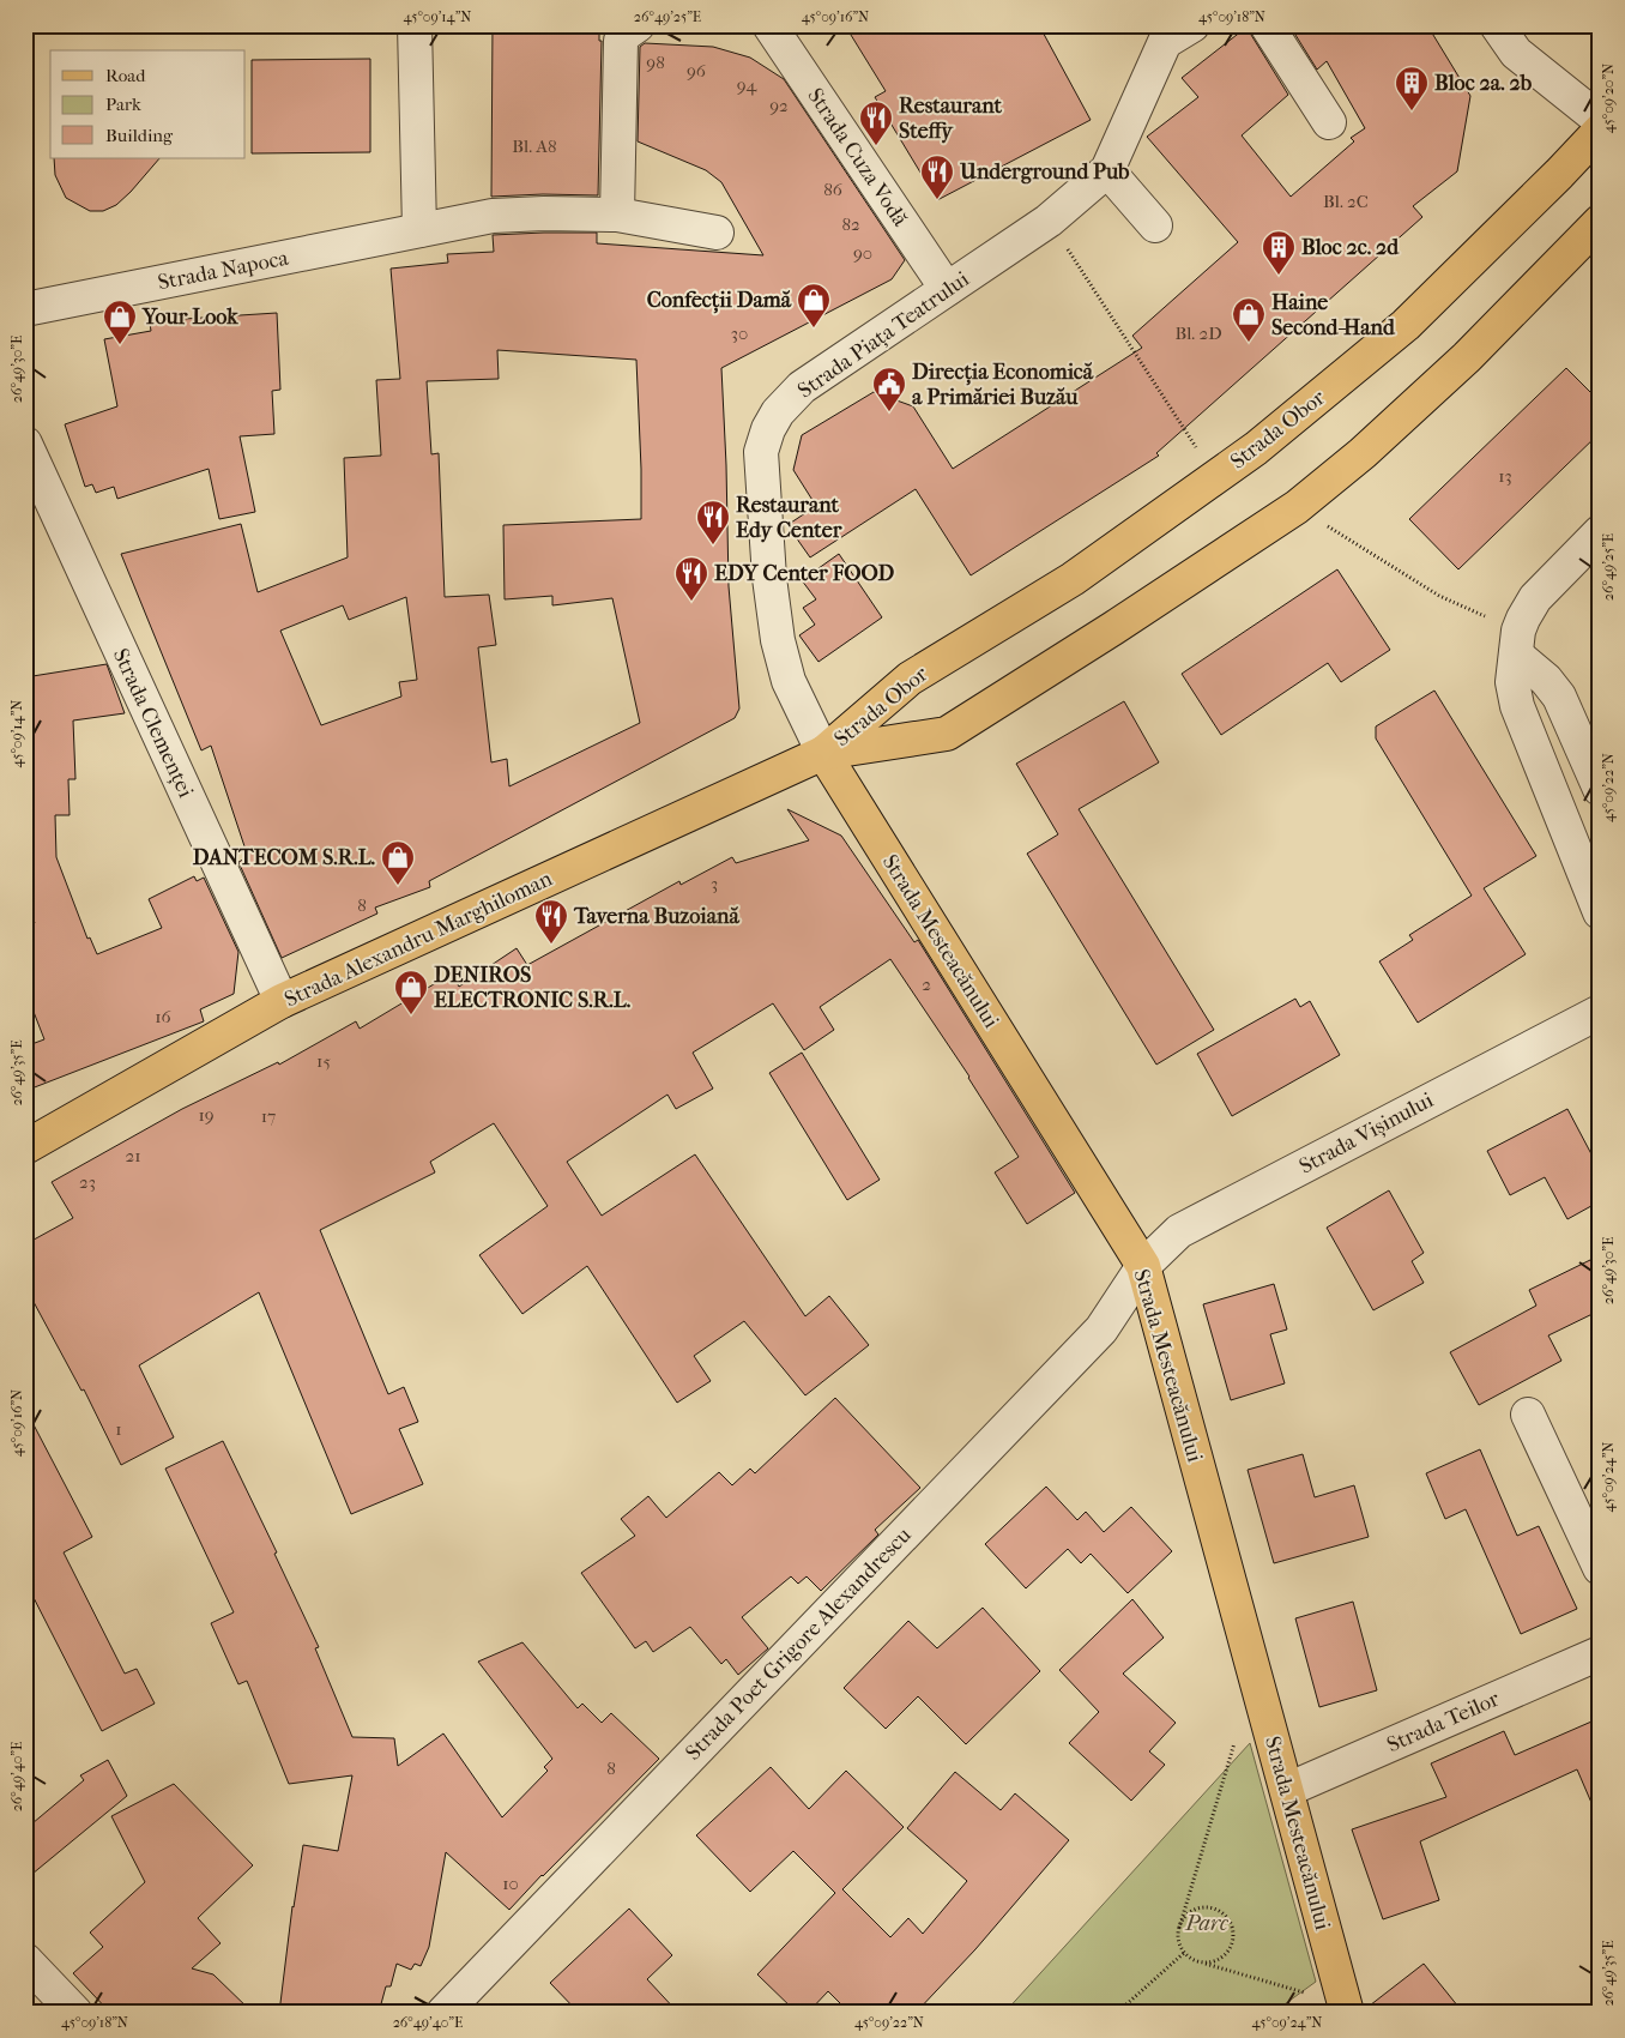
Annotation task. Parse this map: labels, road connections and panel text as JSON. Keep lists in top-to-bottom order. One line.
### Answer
{"streets":{"main road":["Strada Obor","Strada Alexandru Marghiloman","Strada Mesteacănului"],"street":["Strada Cuza Vodă","Strada Napoca","Strada Piața Teatrului","Strada Clemenței","Strada Vișinului","Strada Poet Grigore Alexandrescu","Strada Teilor"]},"crossings":[["Strada Cuza Vodă","Strada Piața Teatrului"],["Strada Piața Teatrului","Strada Obor"],["Strada Piața Teatrului","Strada Alexandru Marghiloman"],["Strada Piața Teatrului","Strada Mesteacănului"],["Strada Obor","Strada Alexandru Marghiloman"],["Strada Obor","Strada Mesteacănului"],["Strada Clemenței","Strada Alexandru Marghiloman"],["Strada Alexandru Marghiloman","Strada Mesteacănului"],["Strada Mesteacănului","Strada Vișinului"],["Strada Mesteacănului","Strada Poet Grigore Alexandrescu"],["Strada Mesteacănului","Strada Teilor"],["Strada Vișinului","Strada Poet Grigore Alexandrescu"]],"parks":["Parc"],"places":{"building":["Bloc 2a. 2b","Bloc 2c. 2d"],"restaurant":["Restaurant Steffy","Underground Pub","Restaurant Edy Center","EDY Center FOOD","Taverna Buzoiană"],"shop":["Confecții Damă","Haine Second-Hand","Your Look","DANTECOM S.R.L.","DENIROS ELECTRONIC S.R.L."],"public building":["Direcţia Economică a Primăriei Buzău"]},"house_numbers":["98","96","94","92","Bl. A8","86","Bl. 2C","82","90","30","Bl. 2D","13","3","8","2","16","15","19","17","21","23","1","8","10"],"legend":["Road","Park","Building"],"coordinates":["45°09'14\"N","26°49'25\"E","45°09'16\"N","45°09'18\"N","45°09'20\"N","26°49'30\"E","45°09'22\"N","26°49'35\"E","45°09'24\"N","26°49'40\"E"]}
